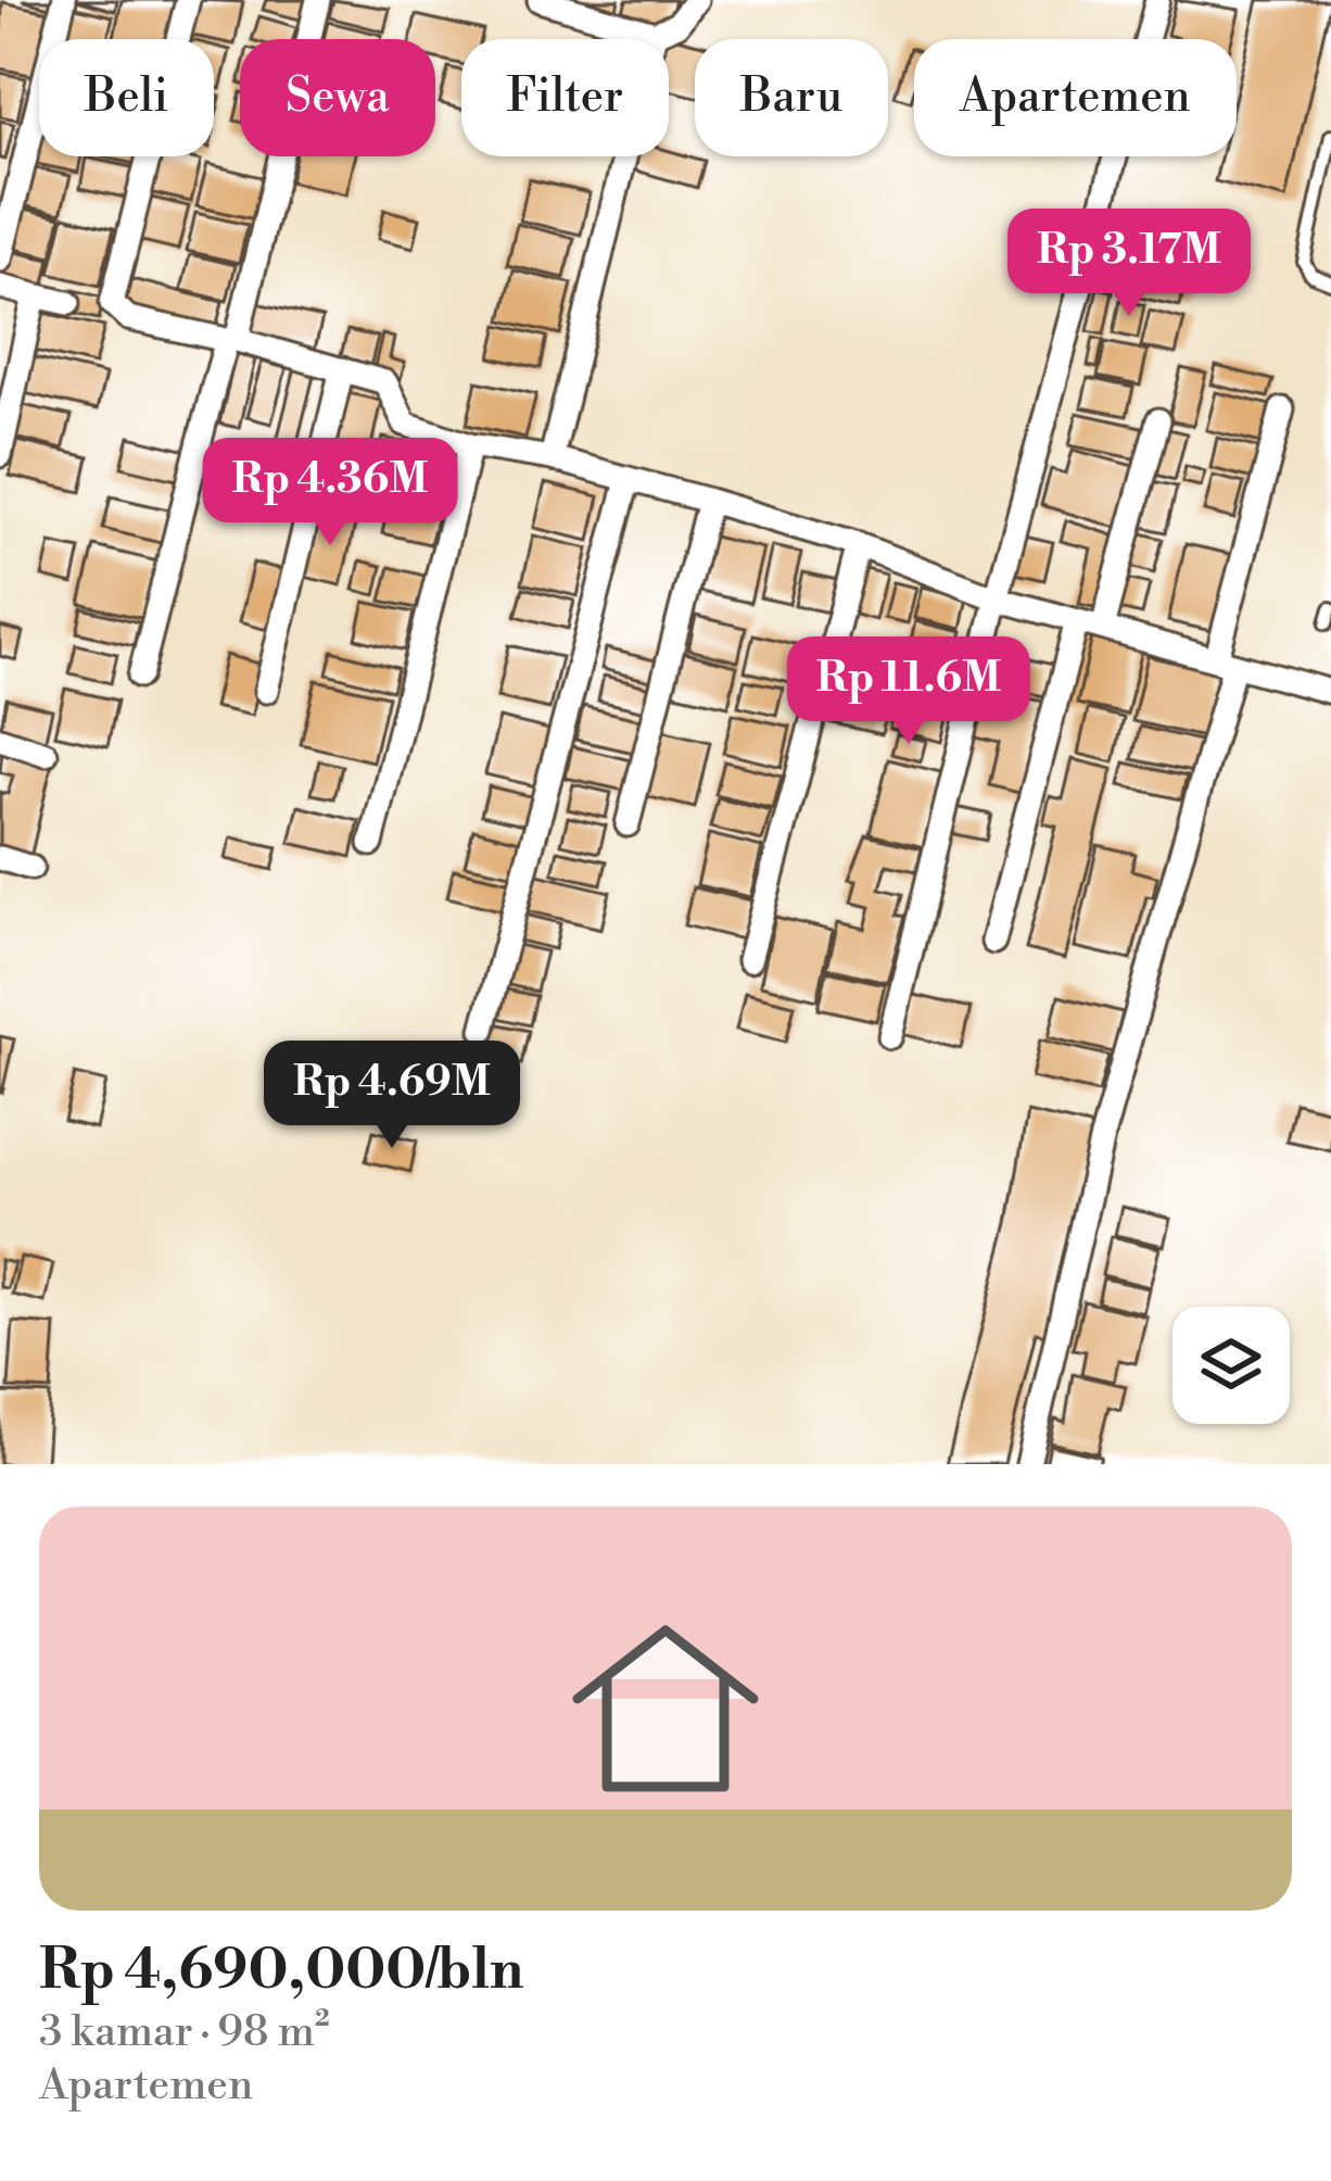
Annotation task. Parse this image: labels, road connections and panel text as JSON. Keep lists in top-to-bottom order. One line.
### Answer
{"page":{"chip":["Beli","Sewa","Filter","Baru","Apartemen"],"price":["Rp 3.17M","Rp 4.36M","Rp 11.6M","Rp 4.69M"],"list":[{"name":"Rp 4,690,000/bln","note":"3 kamar · 98 m² · Apartemen"}]}}
